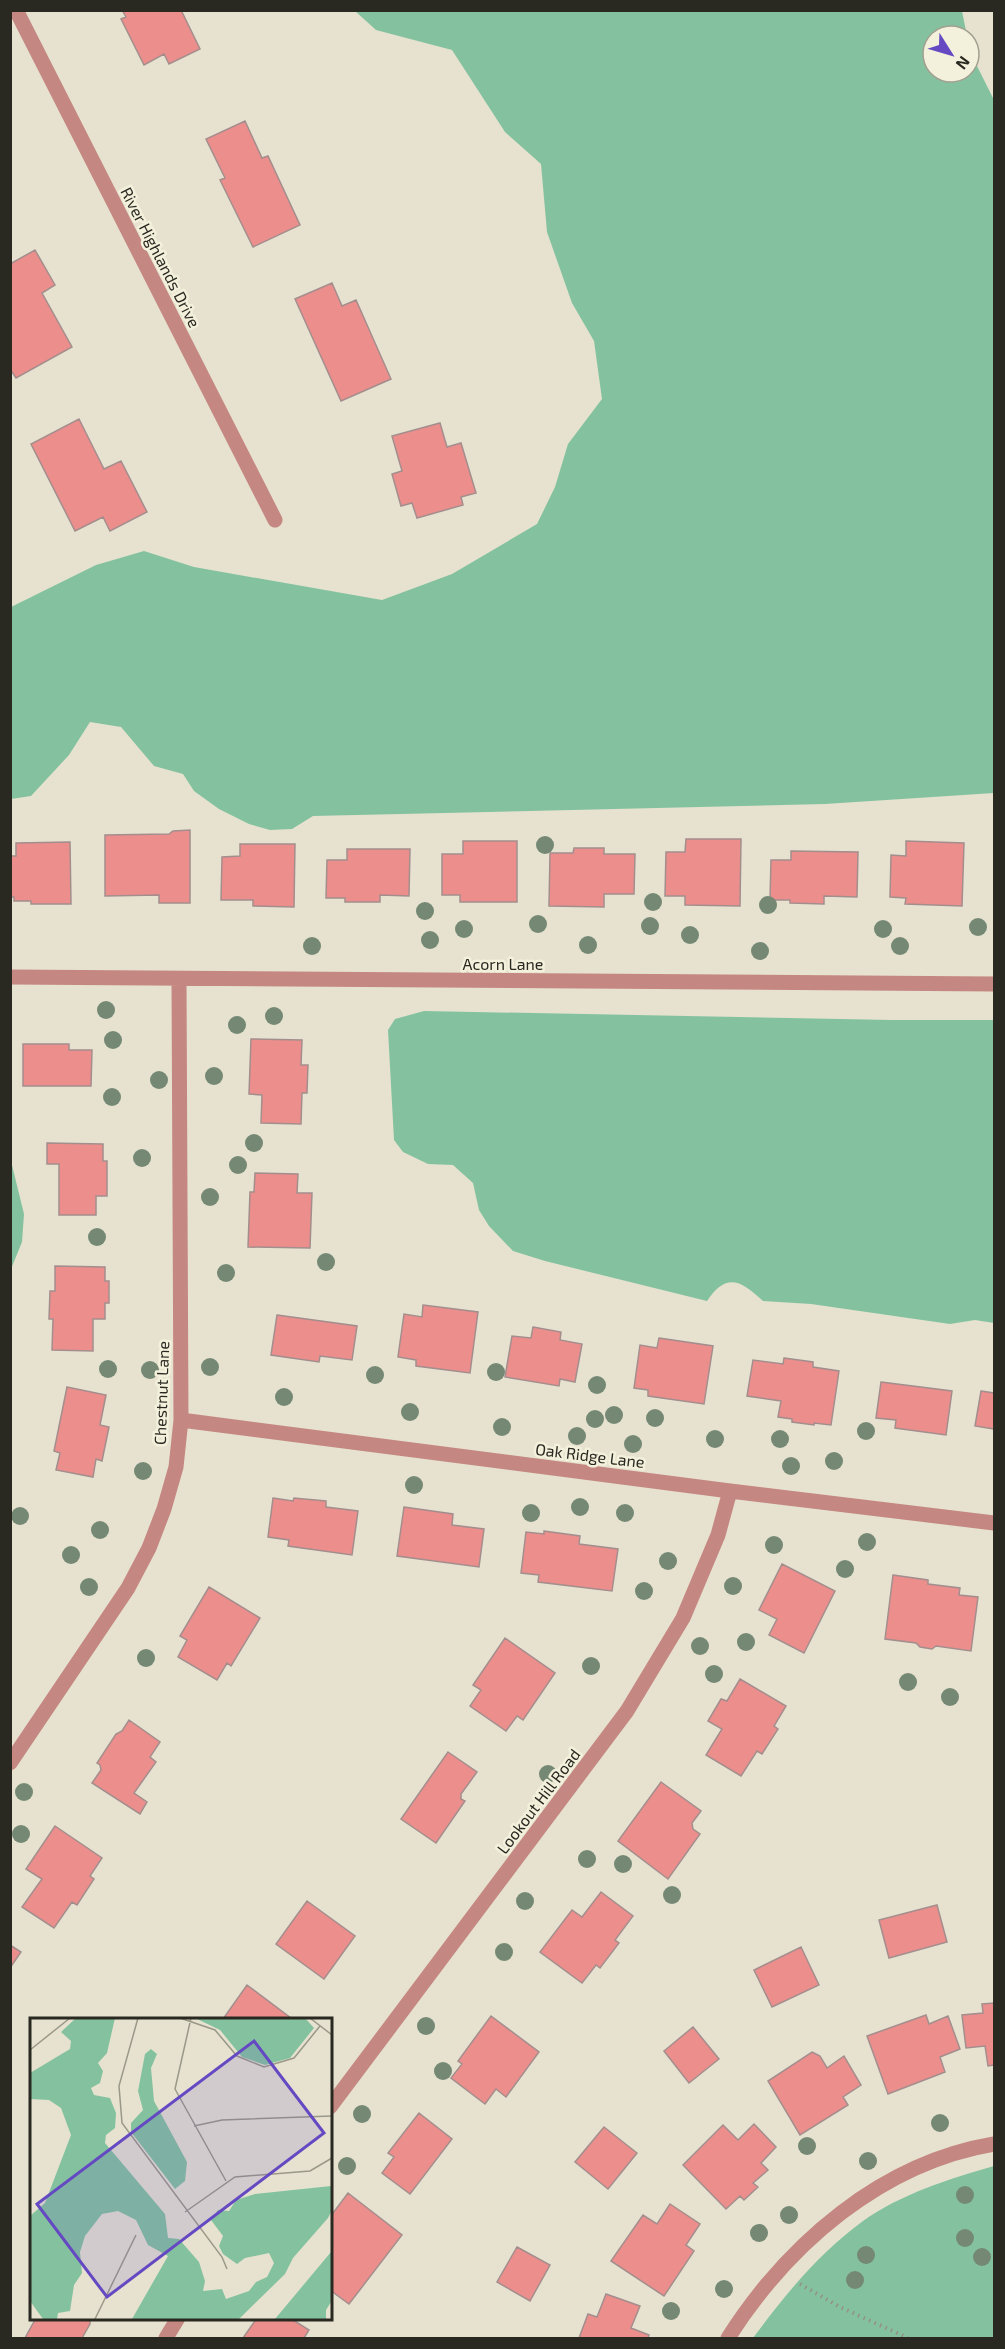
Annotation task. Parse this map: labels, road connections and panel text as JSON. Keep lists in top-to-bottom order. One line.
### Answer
{"streets":{"street":["River Highlands Drive","Acorn Lane","Chestnut Lane","Oak Ridge Lane","Lookout Hill Road"]},"crossings":[["Acorn Lane","Chestnut Lane"],["Chestnut Lane","Oak Ridge Lane"],["Oak Ridge Lane","Lookout Hill Road"]],"north":"bottom right"}
